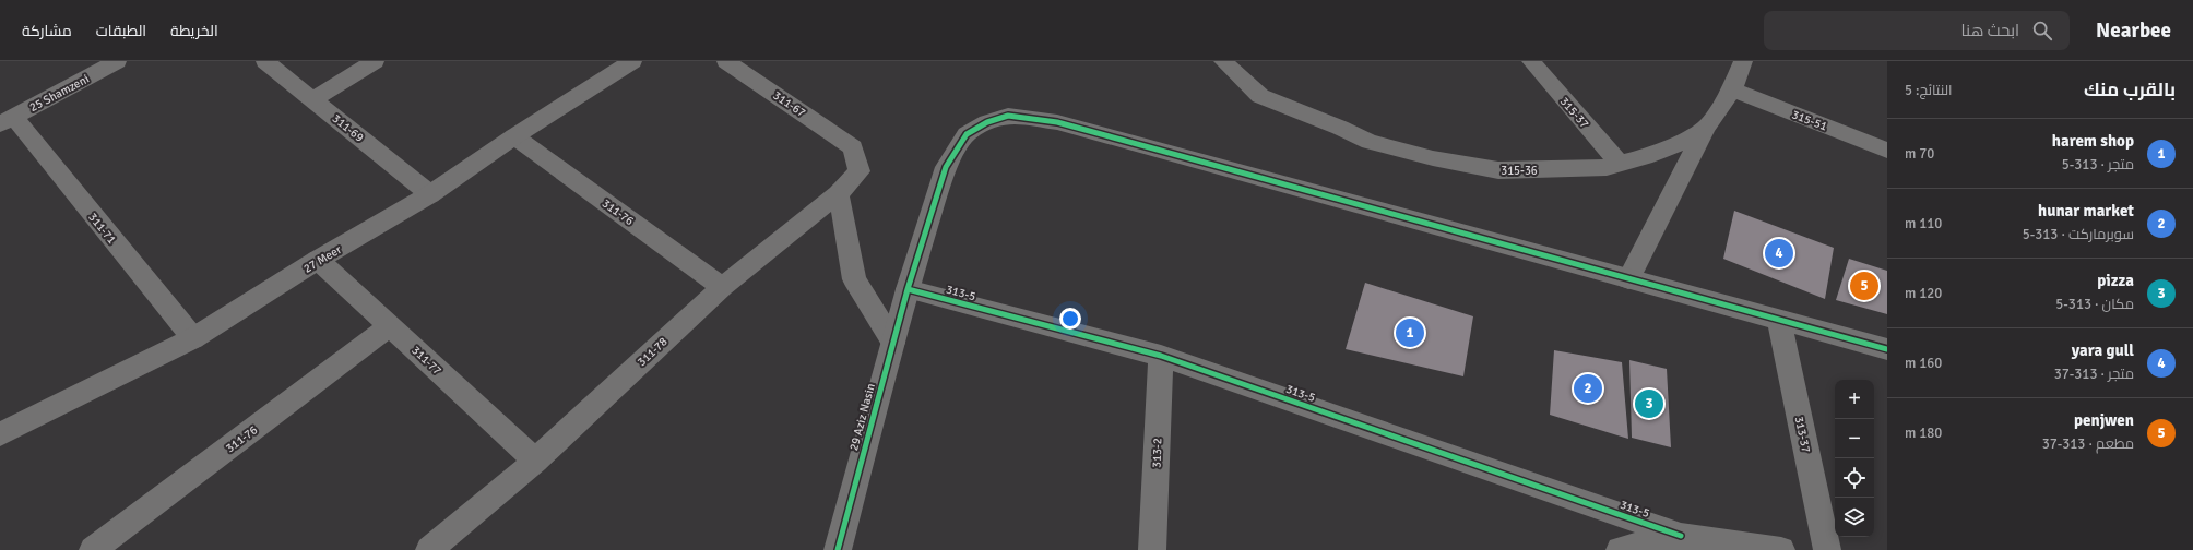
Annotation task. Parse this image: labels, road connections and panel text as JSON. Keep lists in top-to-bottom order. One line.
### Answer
{"streets":{"street":["25 Shamzeni","311-67","315-37","315-51","311-69","315-36","311-76","311-71","27 Meer","313-5","311-78","311-77","29 Aziz Nasin","313-37","313-2"]},"crossings":[["25 Shamzeni","311-71"],["311-67","311-78"],["315-37","315-36"],["315-51","315-36"],["311-69","27 Meer"],["311-76","27 Meer"],["311-76","311-78"],["311-76","311-77"],["311-71","27 Meer"],["27 Meer","311-77"],["313-5","29 Aziz Nasin"],["313-5","313-2"],["311-78","311-77"],["29 Aziz Nasin","313-37"]],"page":{"header":"Nearbee","search":"ابحث هنا","nav":["الخريطة","الطبقات","مشاركة"],"heading":["بالقرب منك","النتائج: 5"],"list":[{"mark":"1","name":"harem shop","note":"متجر · 313-5","value":"70 m"},{"mark":"2","name":"hunar market","note":"سوبرماركت · 313-5","value":"110 m"},{"mark":"3","name":"pizza","note":"مكان · 313-5","value":"120 m"},{"mark":"4","name":"yara gull","note":"متجر · 313-37","value":"160 m"},{"mark":"5","name":"penjwen","note":"مطعم · 313-37","value":"180 m"}],"pins":["4","5","1","2","3"],"map_buttons":["+","−"]}}
